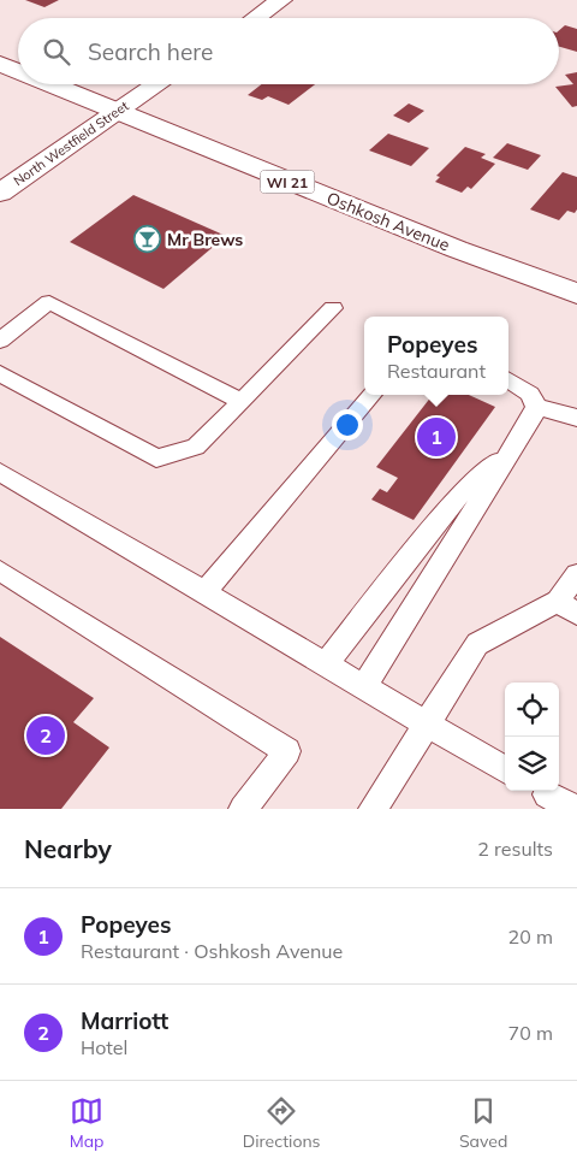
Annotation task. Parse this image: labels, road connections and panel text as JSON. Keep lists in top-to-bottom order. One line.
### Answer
{"streets":{"main road":["North Westfield Street","WI 21","Oshkosh Avenue"]},"crossings":[["North Westfield Street","Oshkosh Avenue"]],"places":{"bar":["Mr Brews"]},"page":{"search":"Search here","popup":["Popeyes","Restaurant"],"pins":["1","2"],"heading":["Nearby","2 results"],"list":[{"mark":"1","name":"Popeyes","note":"Restaurant · Oshkosh Avenue","value":"20 m"},{"mark":"2","name":"Marriott","note":"Hotel","value":"70 m"}],"nav":["Map","Directions","Saved"]}}
